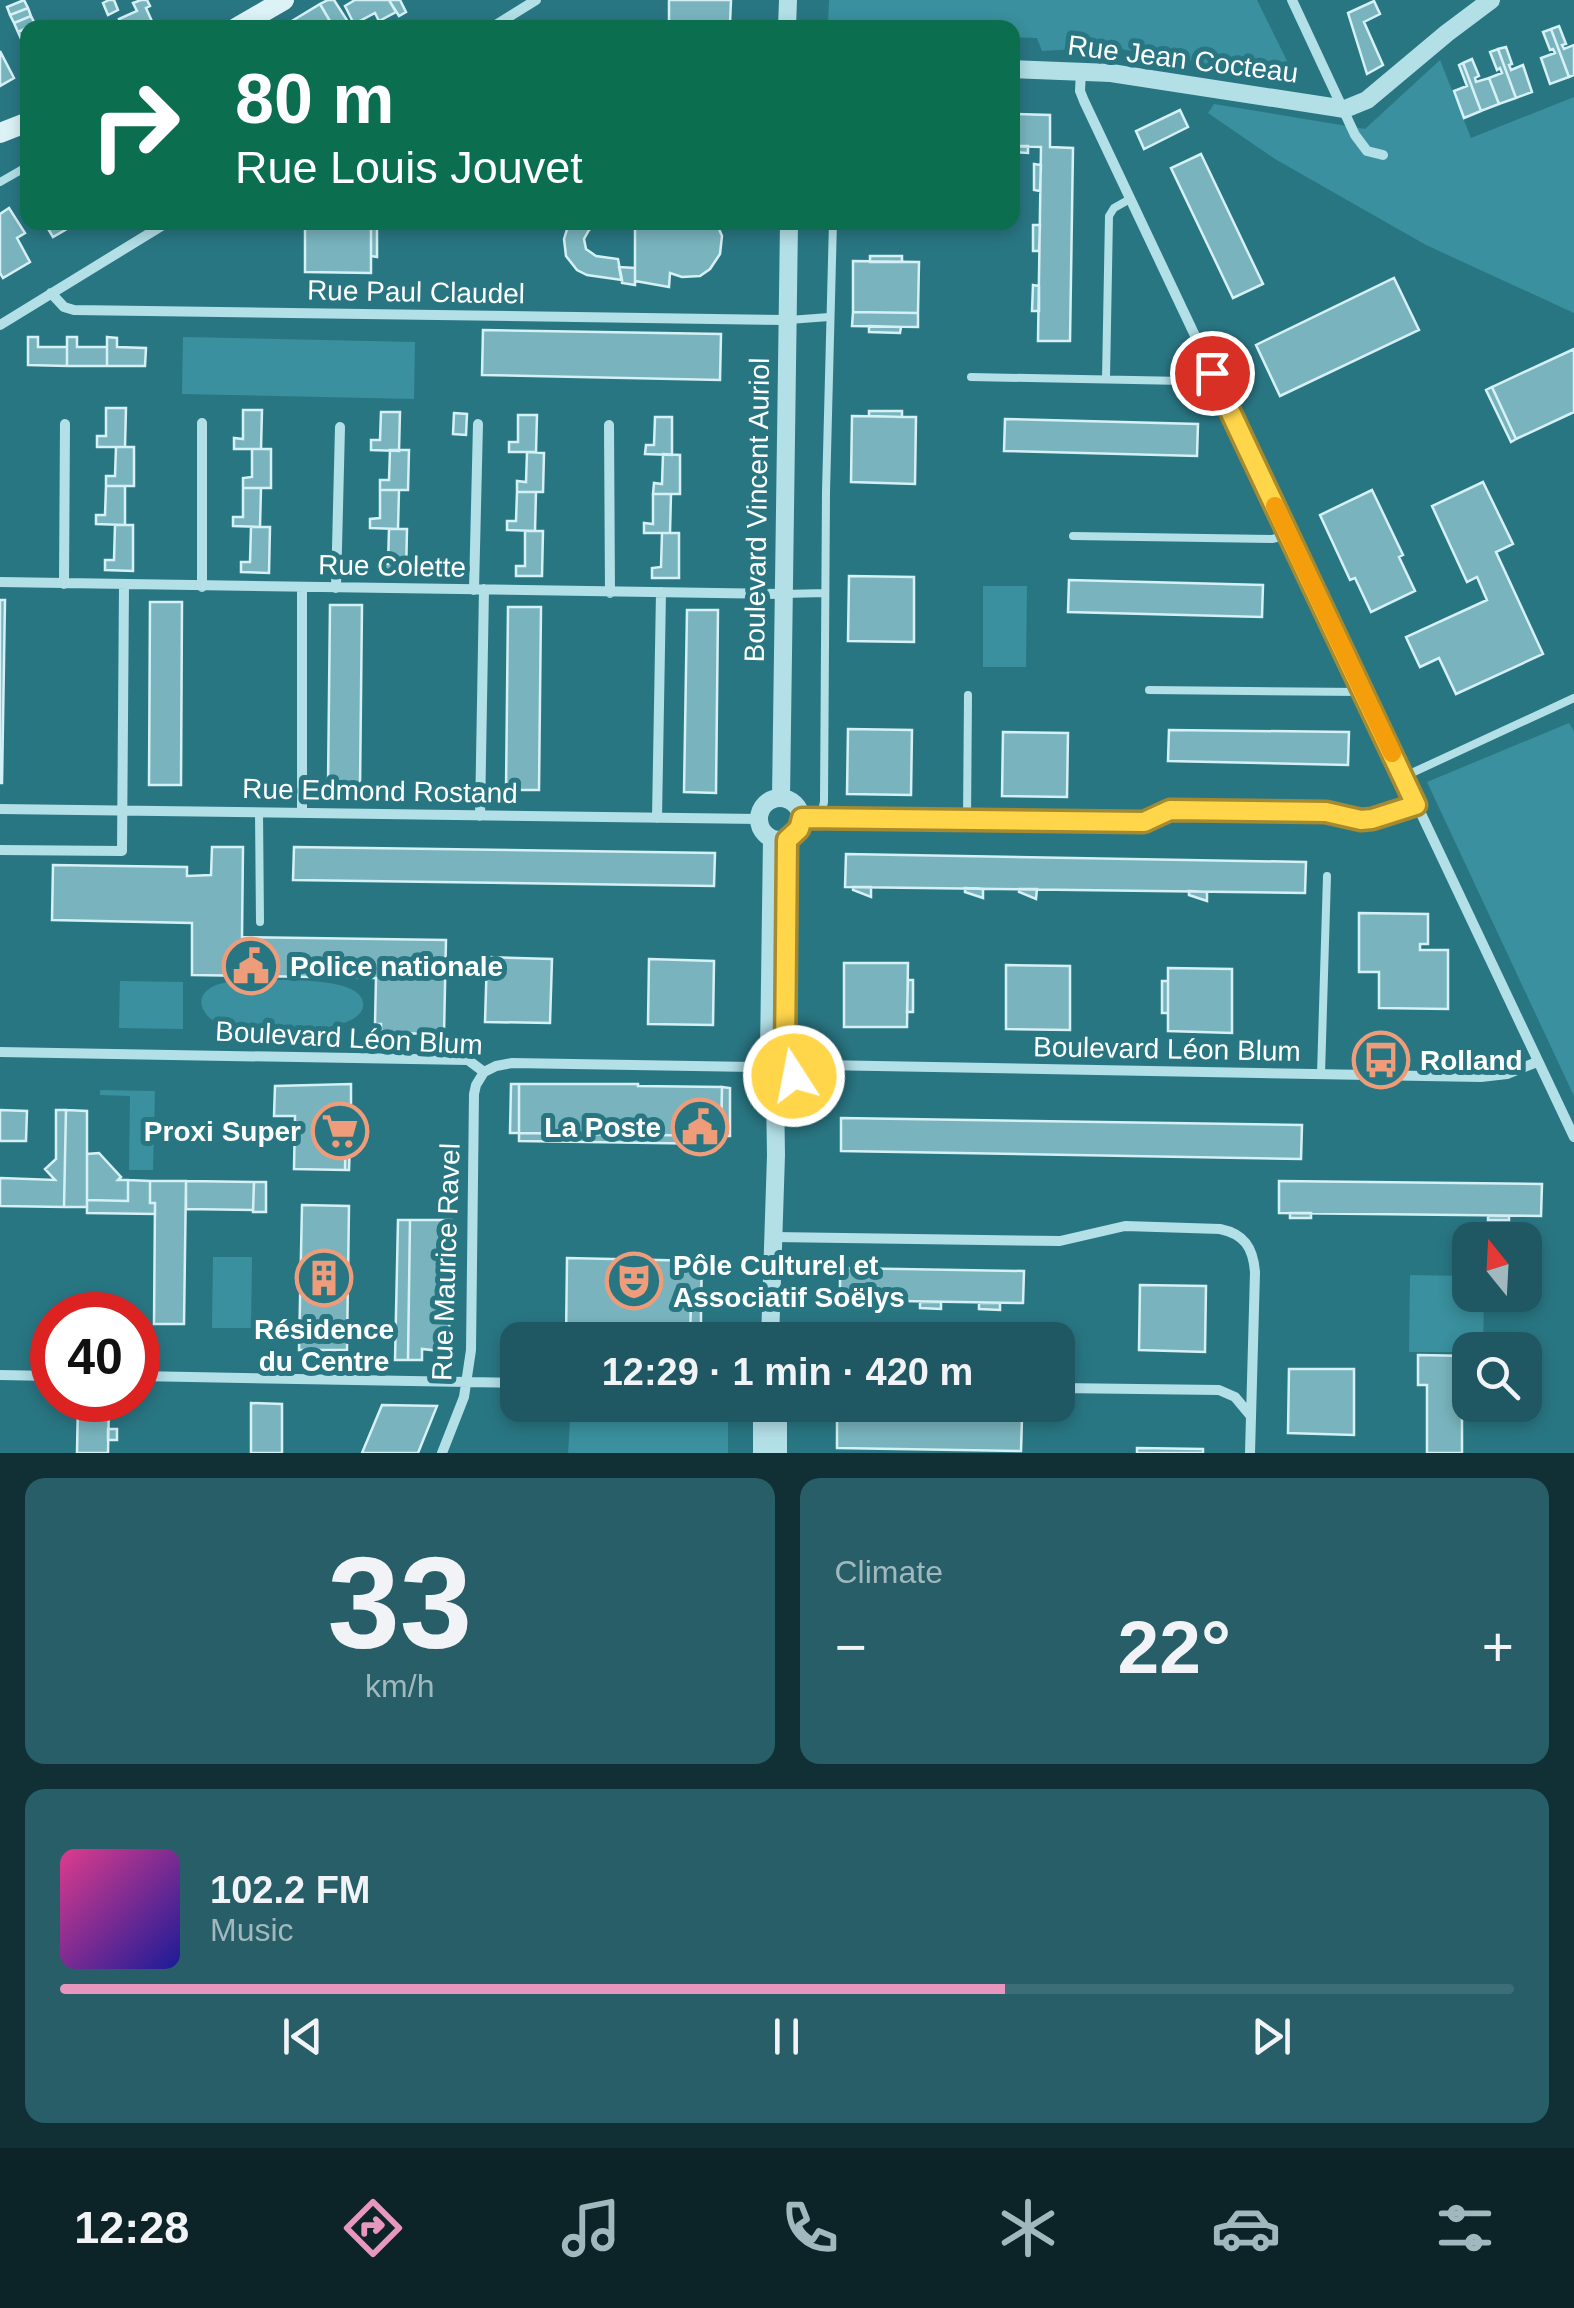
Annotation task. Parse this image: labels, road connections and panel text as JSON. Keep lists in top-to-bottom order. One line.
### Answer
{"streets":{"street":["Rue Jean Cocteau","Rue Paul Claudel","Boulevard Vincent Auriol","Rue Colette","Rue Edmond Rostand","Boulevard Léon Blum","Rue Maurice Ravel"]},"crossings":[["Rue Paul Claudel","Boulevard Vincent Auriol"],["Boulevard Vincent Auriol","Rue Colette"],["Boulevard Léon Blum","Rue Maurice Ravel"]],"places":{"public building":["Police nationale","La Poste"],"bus stop":["Rolland"],"supermarket":["Proxi Super"],"building":["Résidence du Centre"],"theatre":["Pôle Culturel et Associatif Soëlys"]},"north":"top","page":{"turn":["80 m","Rue Louis Jouvet"],"limit":"40","trip":"12:29 · 1 min · 420 m","tile":[["33","km/h"],"Climate"],"heat":["−","22°","+"],"song":["102.2 FM","Music"],"tabs":"12:28"}}
